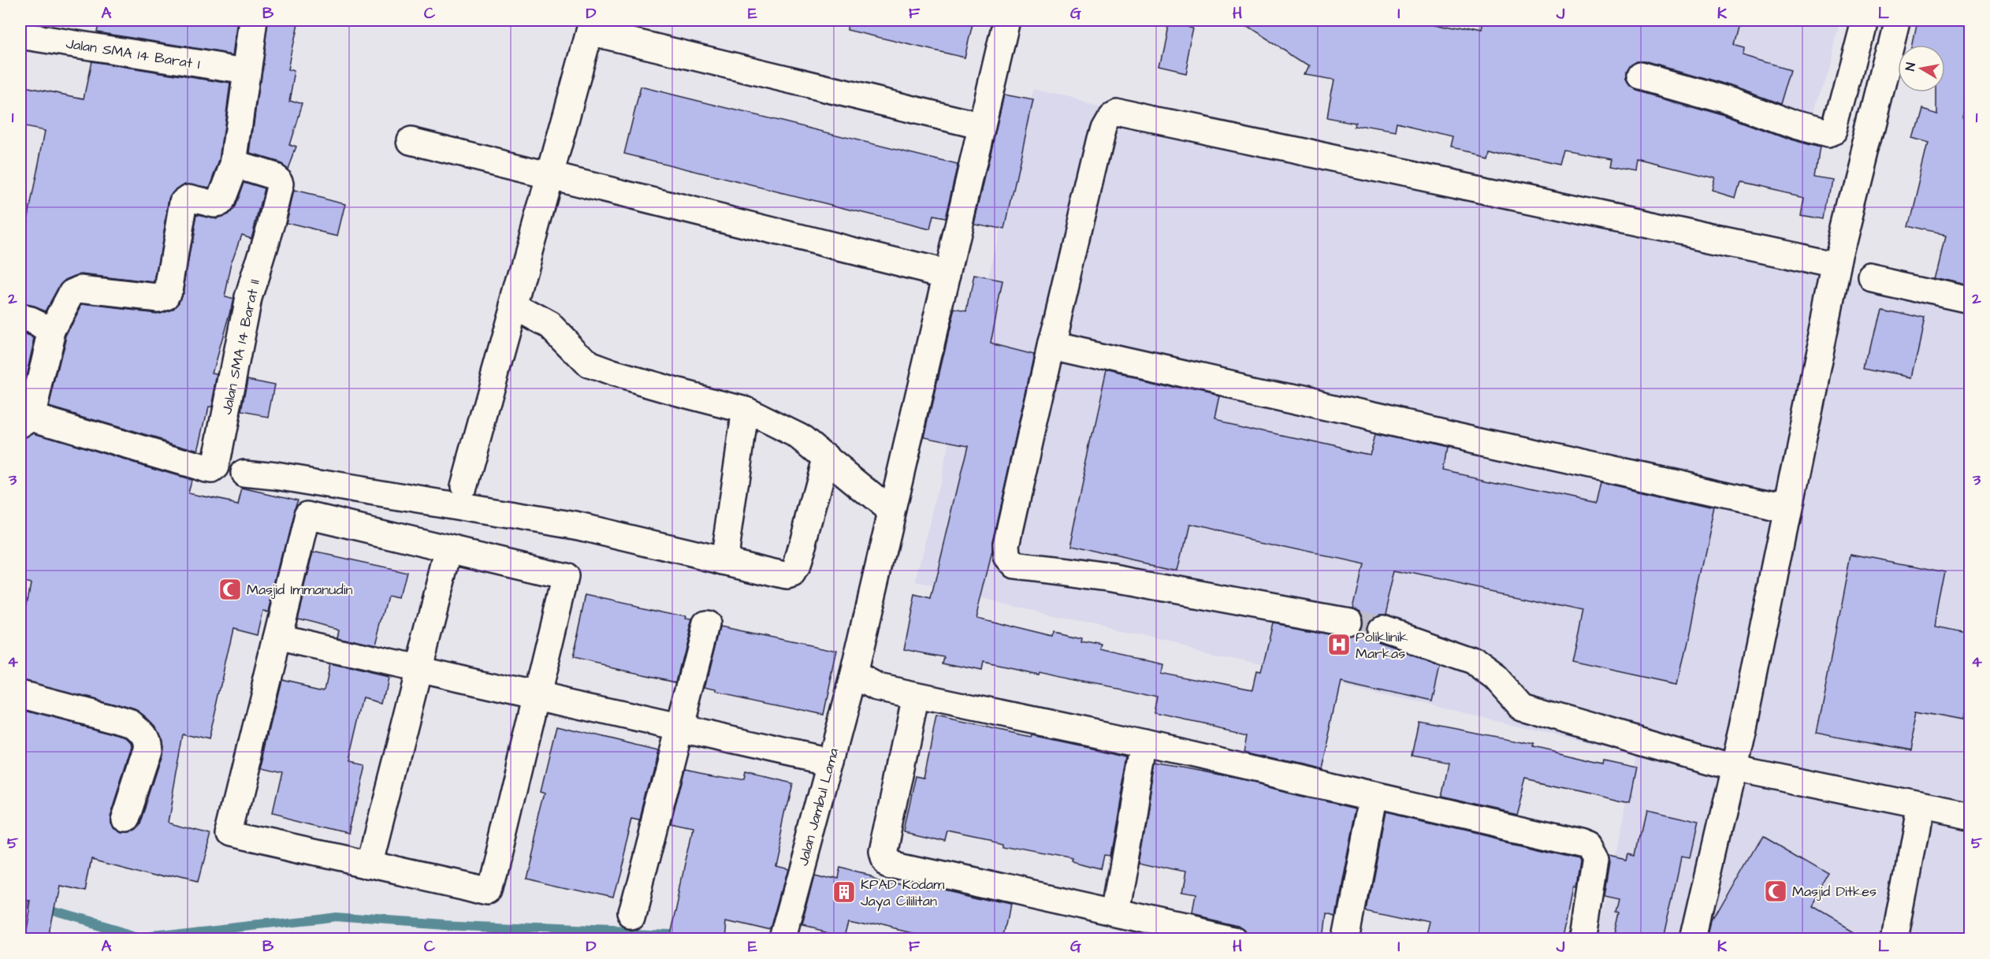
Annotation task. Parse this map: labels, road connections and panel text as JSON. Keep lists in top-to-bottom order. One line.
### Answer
{"streets":{"street":["Jalan SMA 14 Barat I","Jalan SMA 14 Barat II","Jalan Jambul Lama"]},"places":{"mosque":["Masjid Immanudin","Masjid Ditkes"],"hospital":["Poliklinik Markas"],"building":["KPAD Kodam Jaya Cililitan"]},"north":"left","grid":{"columns":["A","B","C","D","E","F","G","H","I","J","K","L"],"rows":["1","2","3","4","5"]}}
